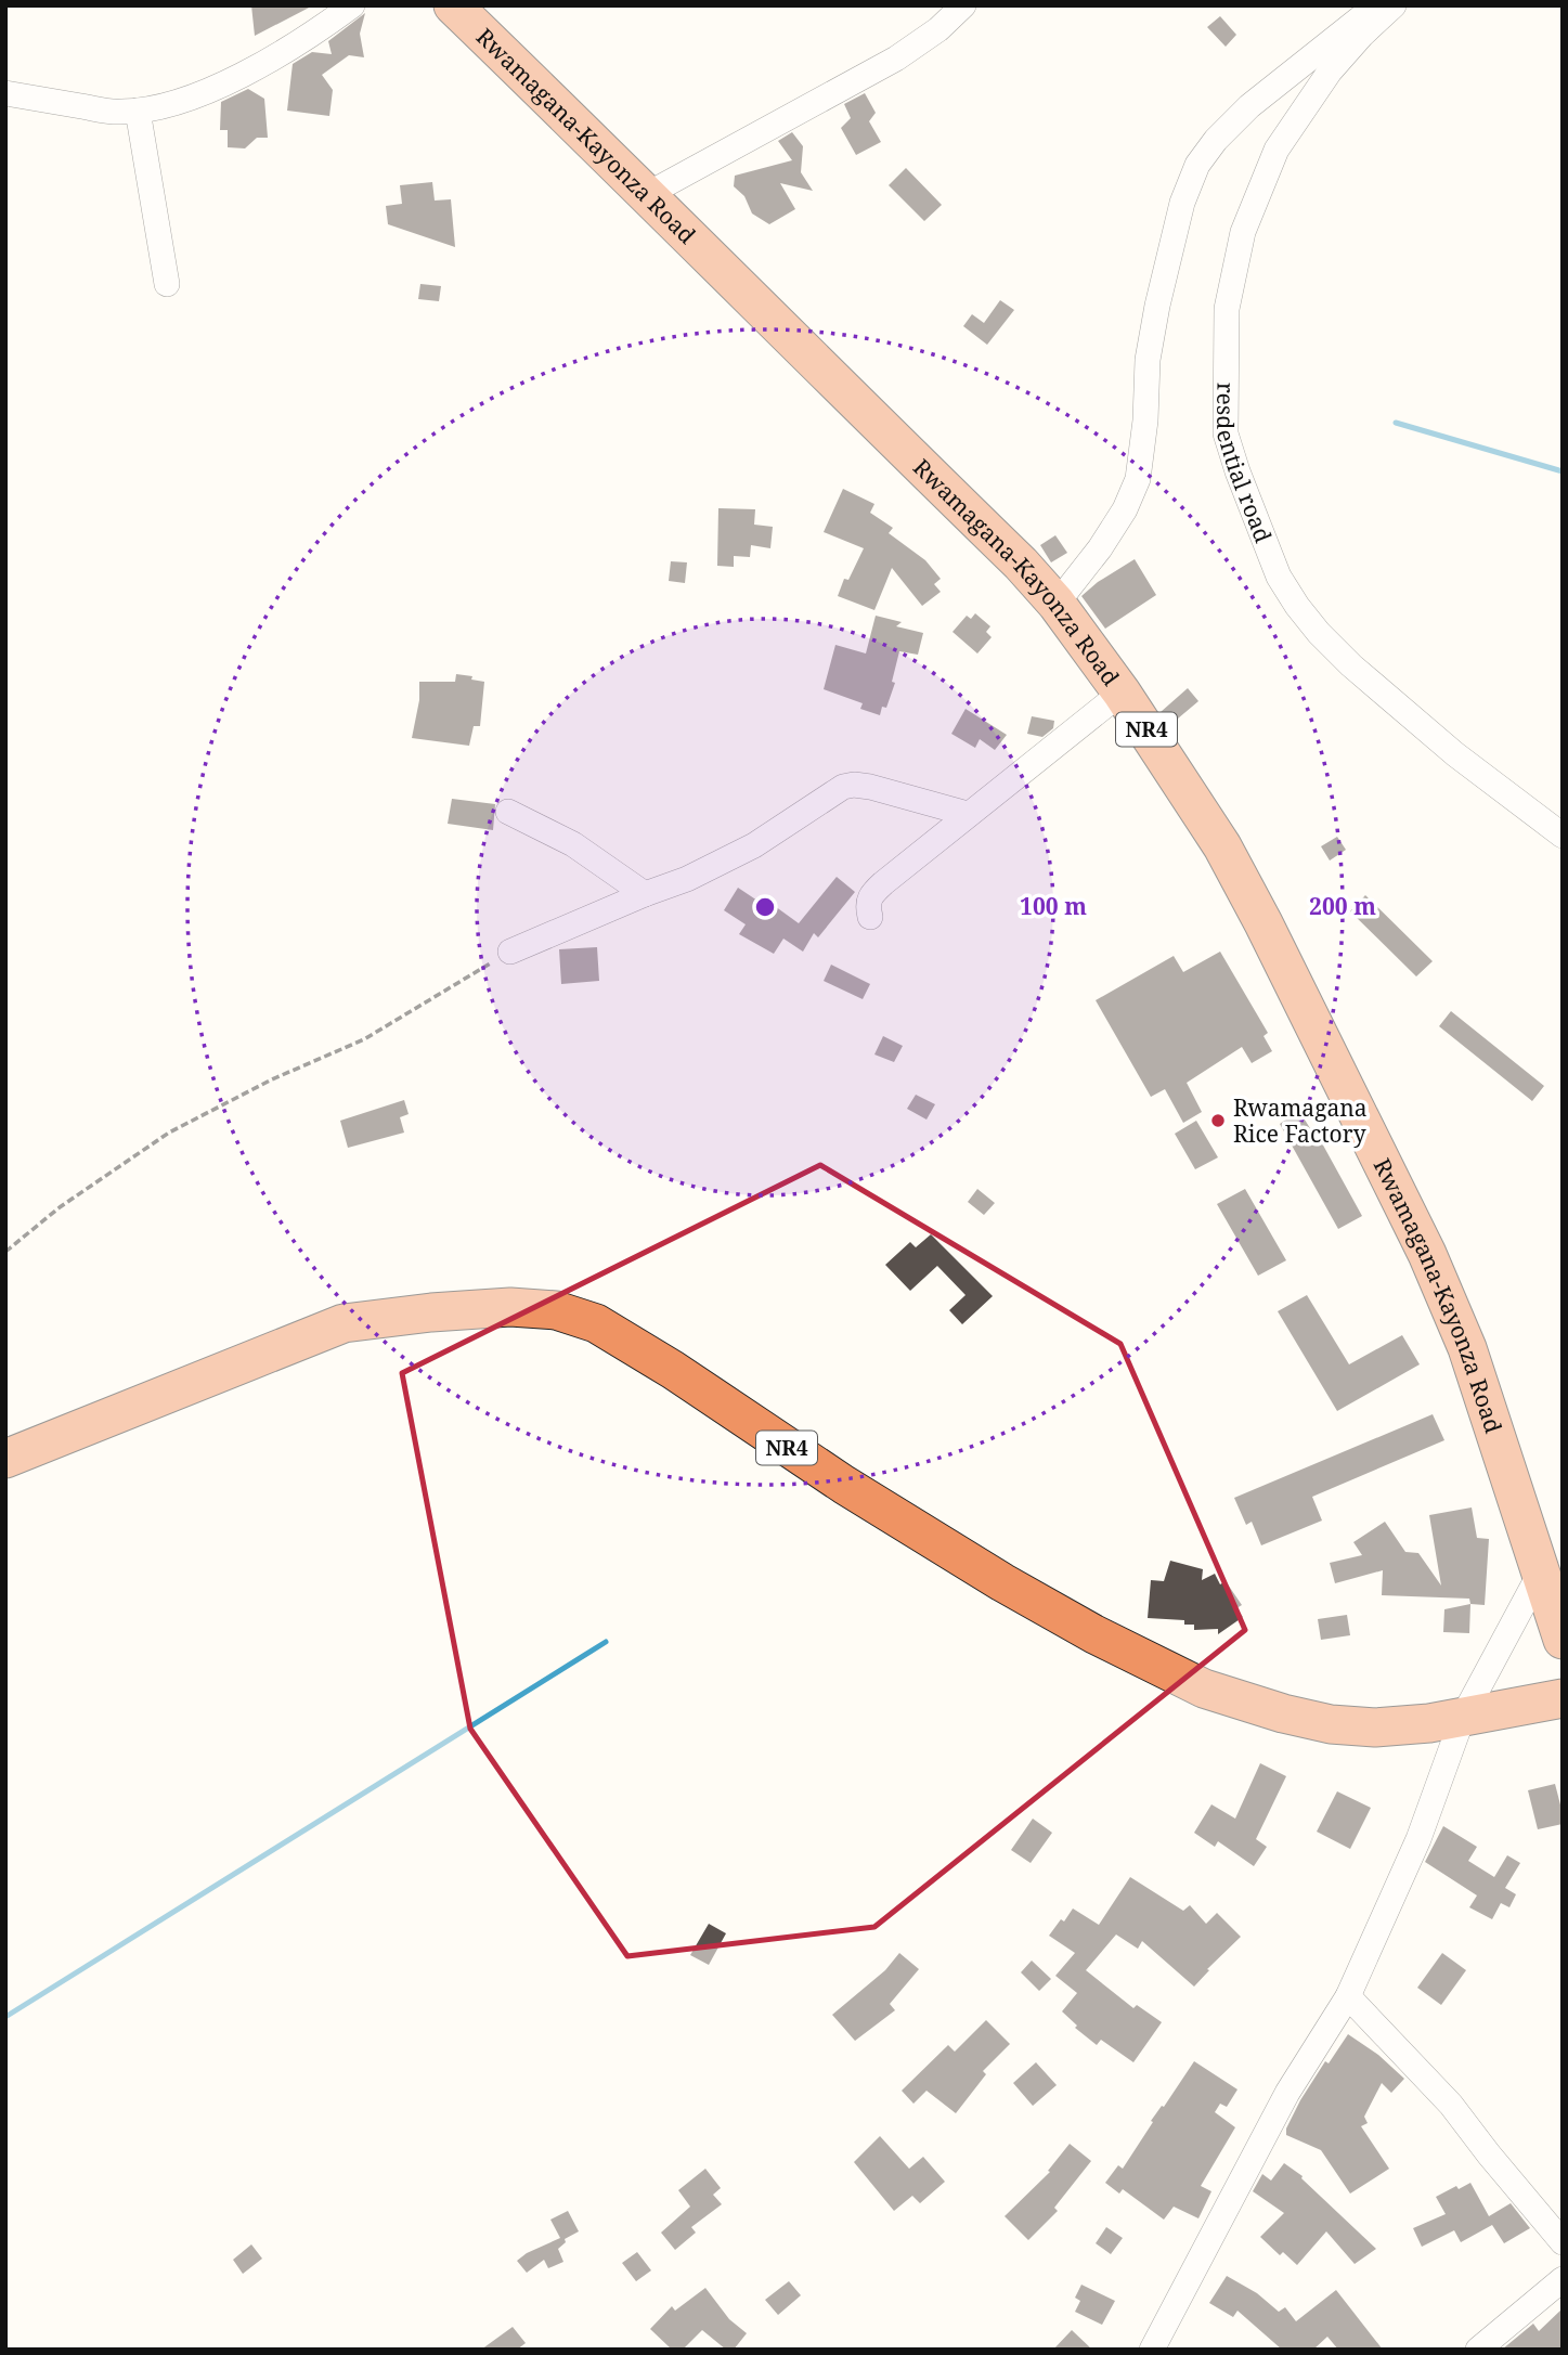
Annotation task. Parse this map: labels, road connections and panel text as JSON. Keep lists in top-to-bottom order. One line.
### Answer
{"streets":{"highway":["Rwamagana-Kayonza Road","NR4"],"street":["resdential road"]},"places":["Rwamagana Rice Factory"],"rings":["100 m","200 m"]}
